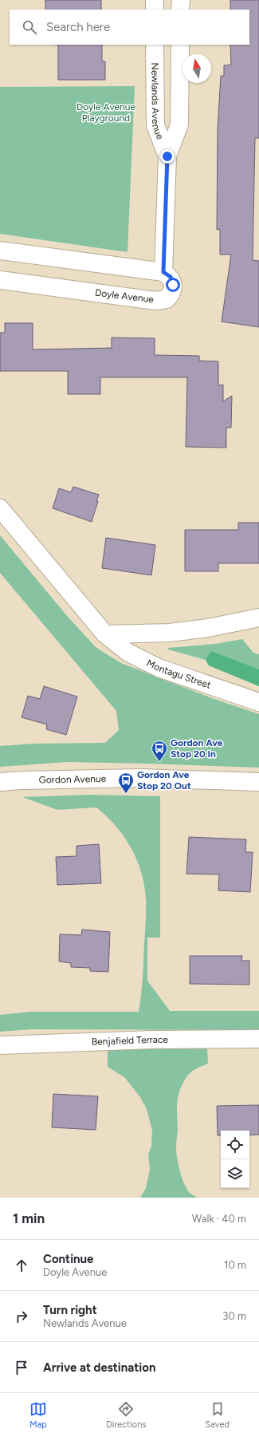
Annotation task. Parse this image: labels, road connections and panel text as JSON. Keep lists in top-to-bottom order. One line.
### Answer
{"streets":{"street":["Newlands Avenue","Doyle Avenue","Montagu Street","Gordon Avenue","Benjafield Terrace"]},"crossings":[["Newlands Avenue","Doyle Avenue"]],"parks":["Doyle Avenue Playground"],"places":{"bus stop":["Gordon Ave Stop 20 In","Gordon Ave Stop 20 Out"]},"north":"top","page":{"search":"Search here","heading":["1 min","Walk · 40 m"],"list":[["Continue","Doyle Avenue","10 m"],["Turn right","Newlands Avenue","30 m"],"Arrive at destination"],"nav":["Map","Directions","Saved"]}}
